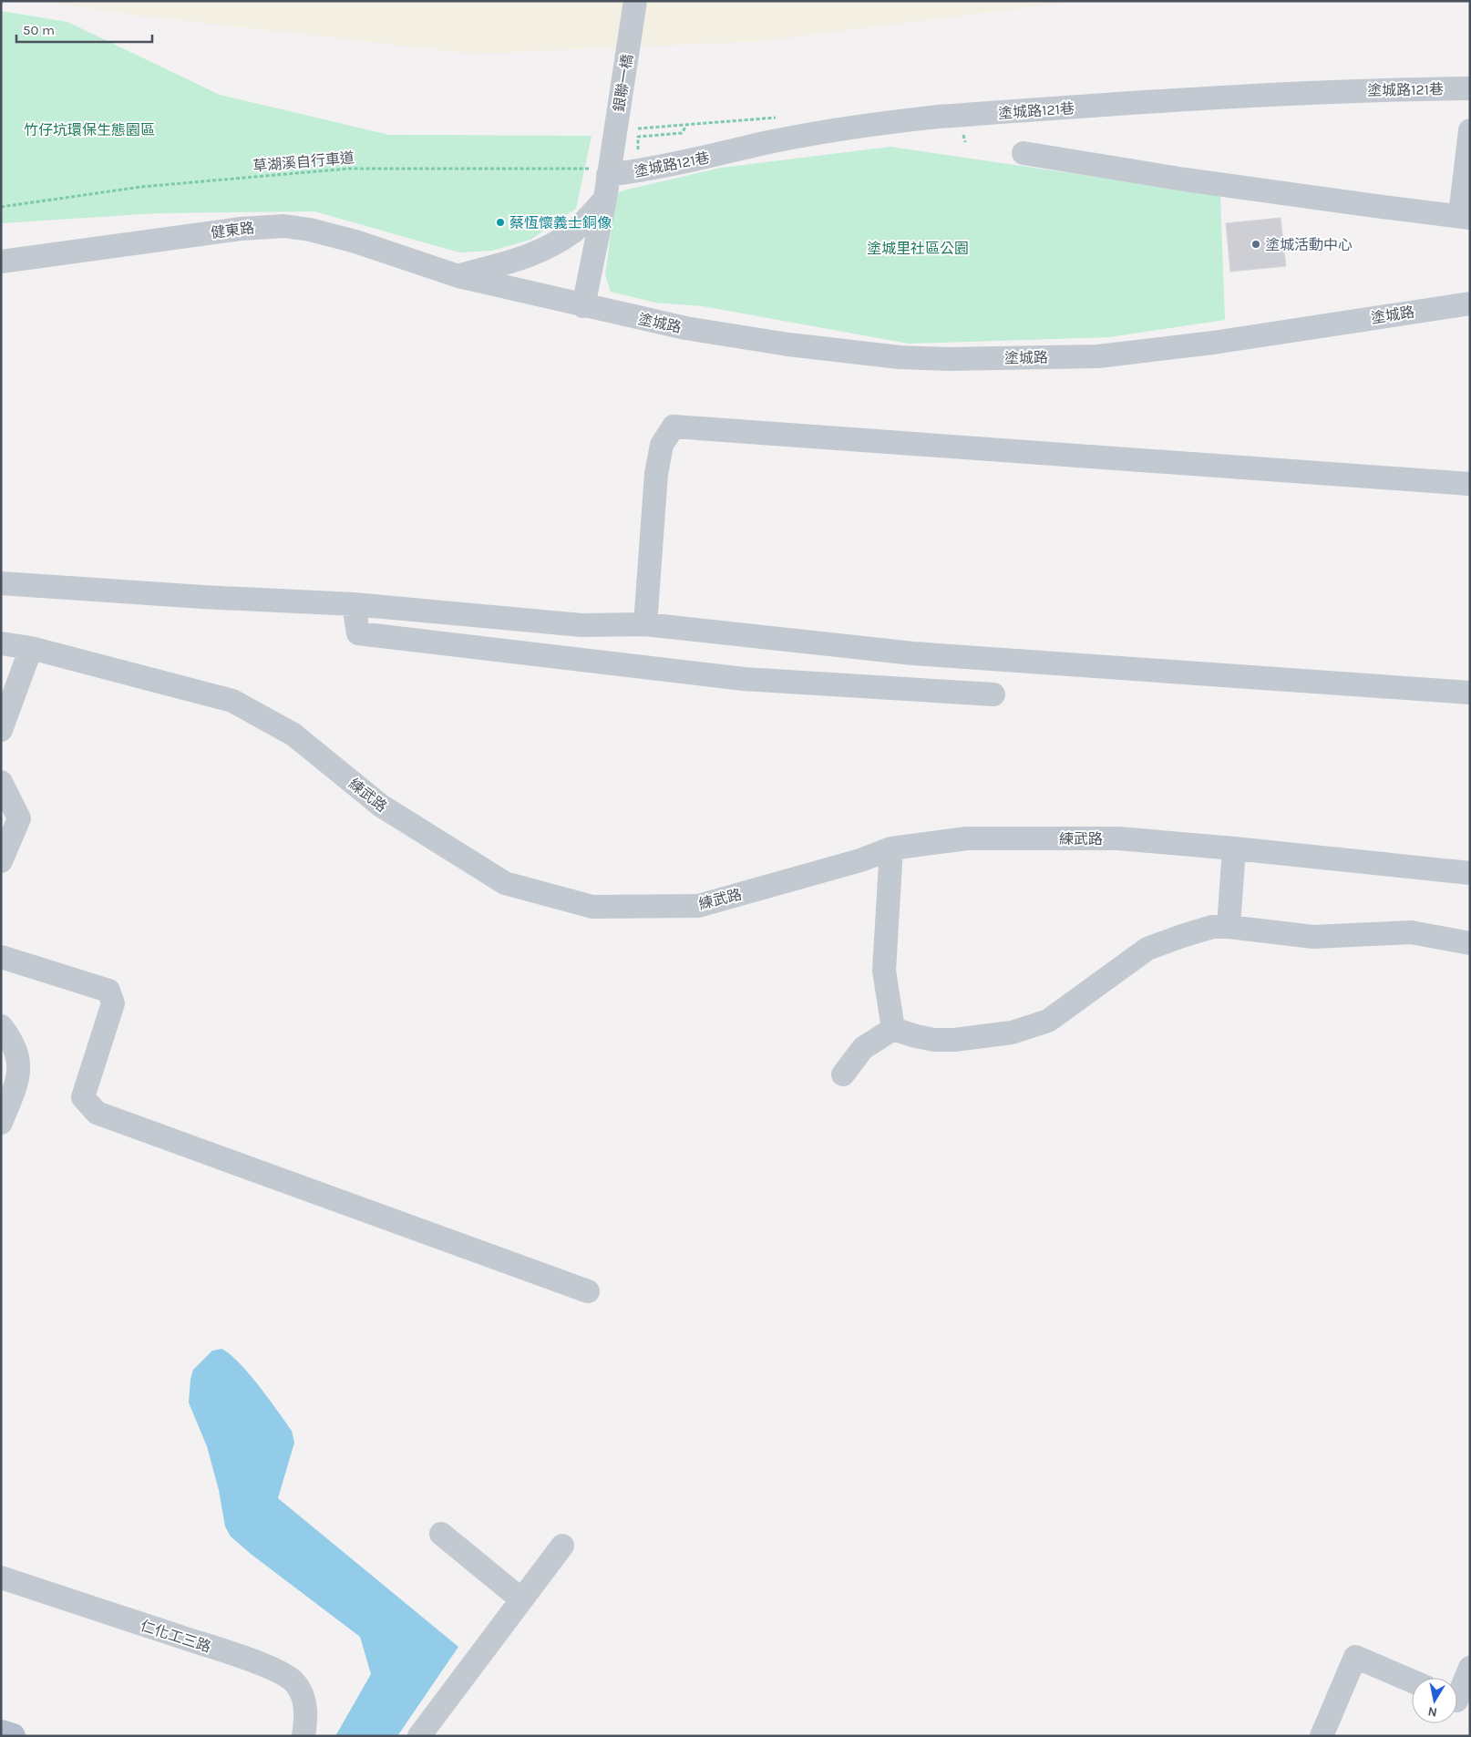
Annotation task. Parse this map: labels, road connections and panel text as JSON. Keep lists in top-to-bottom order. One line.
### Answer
{"streets":{"street":["銀聯一橋","塗城路121巷","健東路","塗城路","練武路","仁化工三路"],"path":["草湖溪自行車道"]},"crossings":[["銀聯一橋","塗城路121巷"],["銀聯一橋","草湖溪自行車道"],["塗城路121巷","草湖溪自行車道"],["健東路","塗城路"]],"parks":["竹仔坑環保生態園區","塗城里社區公園"],"places":["蔡恆懷義士銅像","塗城活動中心"],"scale_bar":"50 m","north":"bottom"}
